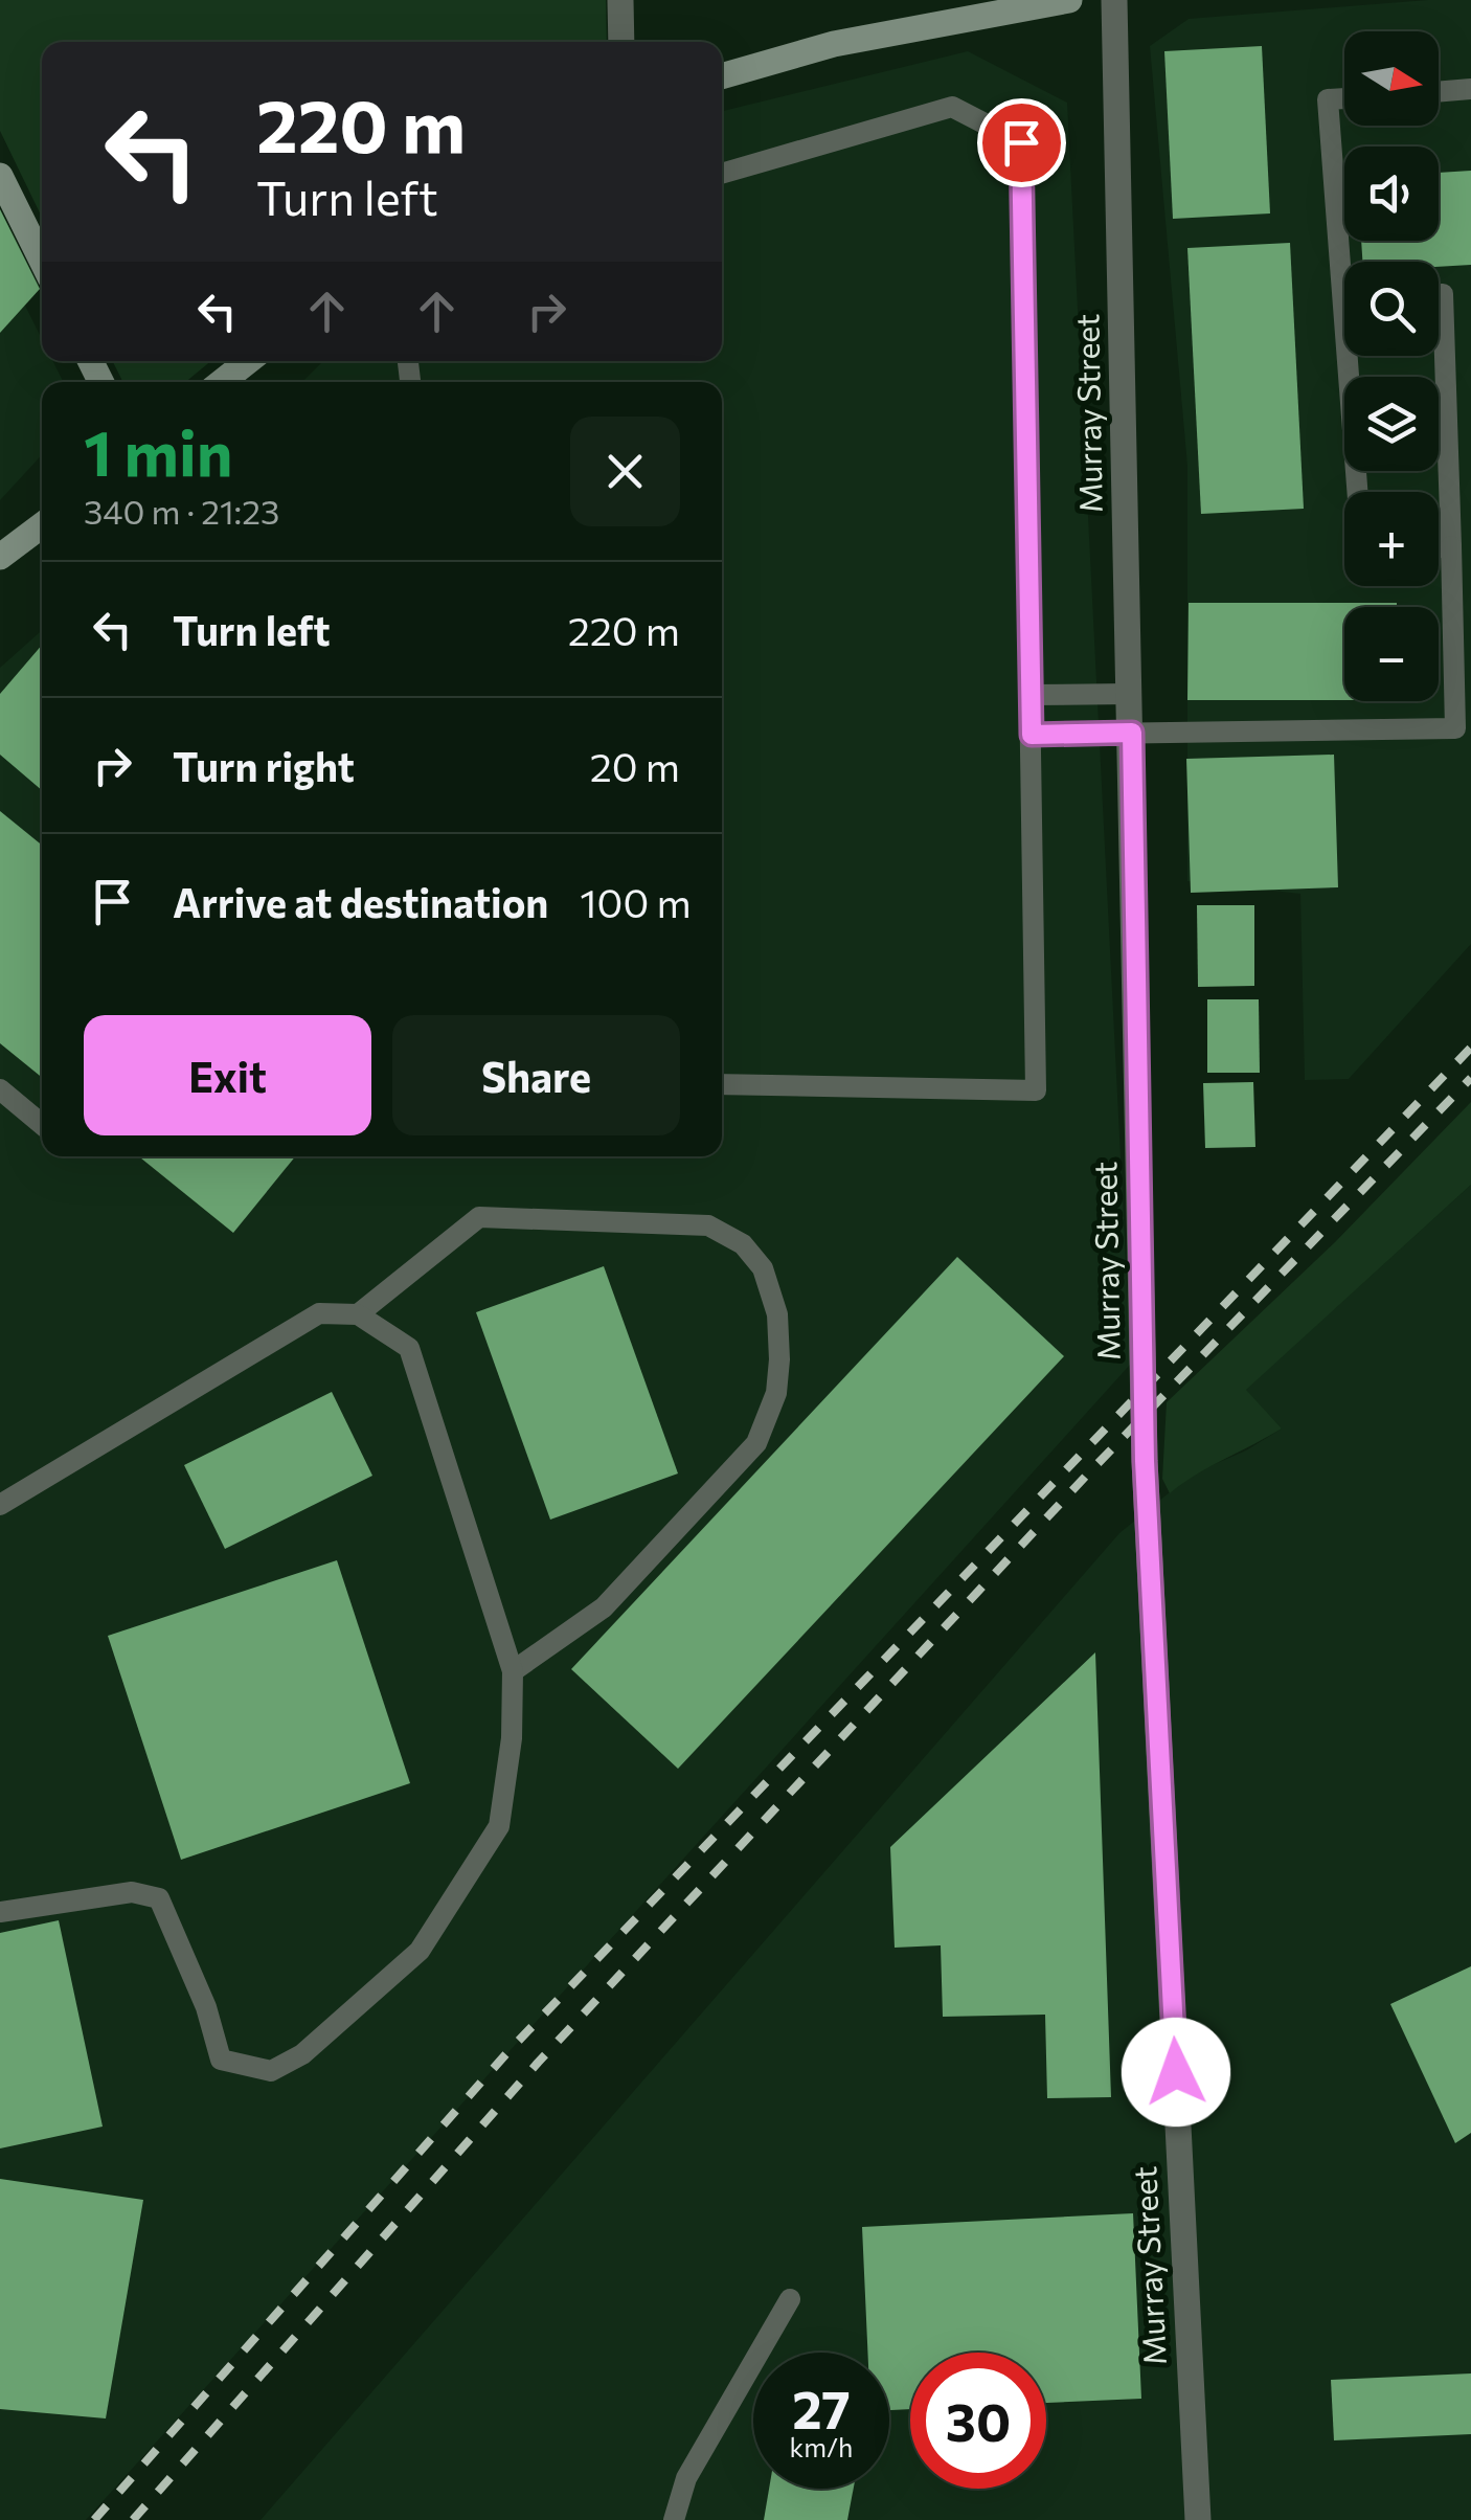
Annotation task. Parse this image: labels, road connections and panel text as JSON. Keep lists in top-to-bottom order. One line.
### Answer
{"streets":{"street":["Murray Street"]},"north":"right","page":{"map_buttons":["+","−"],"turn":["220 m","Turn left"],"heading":["1 min","340 m · 21:23"],"list":[{"name":"Turn left","value":"220 m"},{"name":"Turn right","value":"20 m"},{"name":"Arrive at destination","value":"100 m"}],"buttons":["Exit","Share"],"speed":"27 km/h","limit":"30"}}
